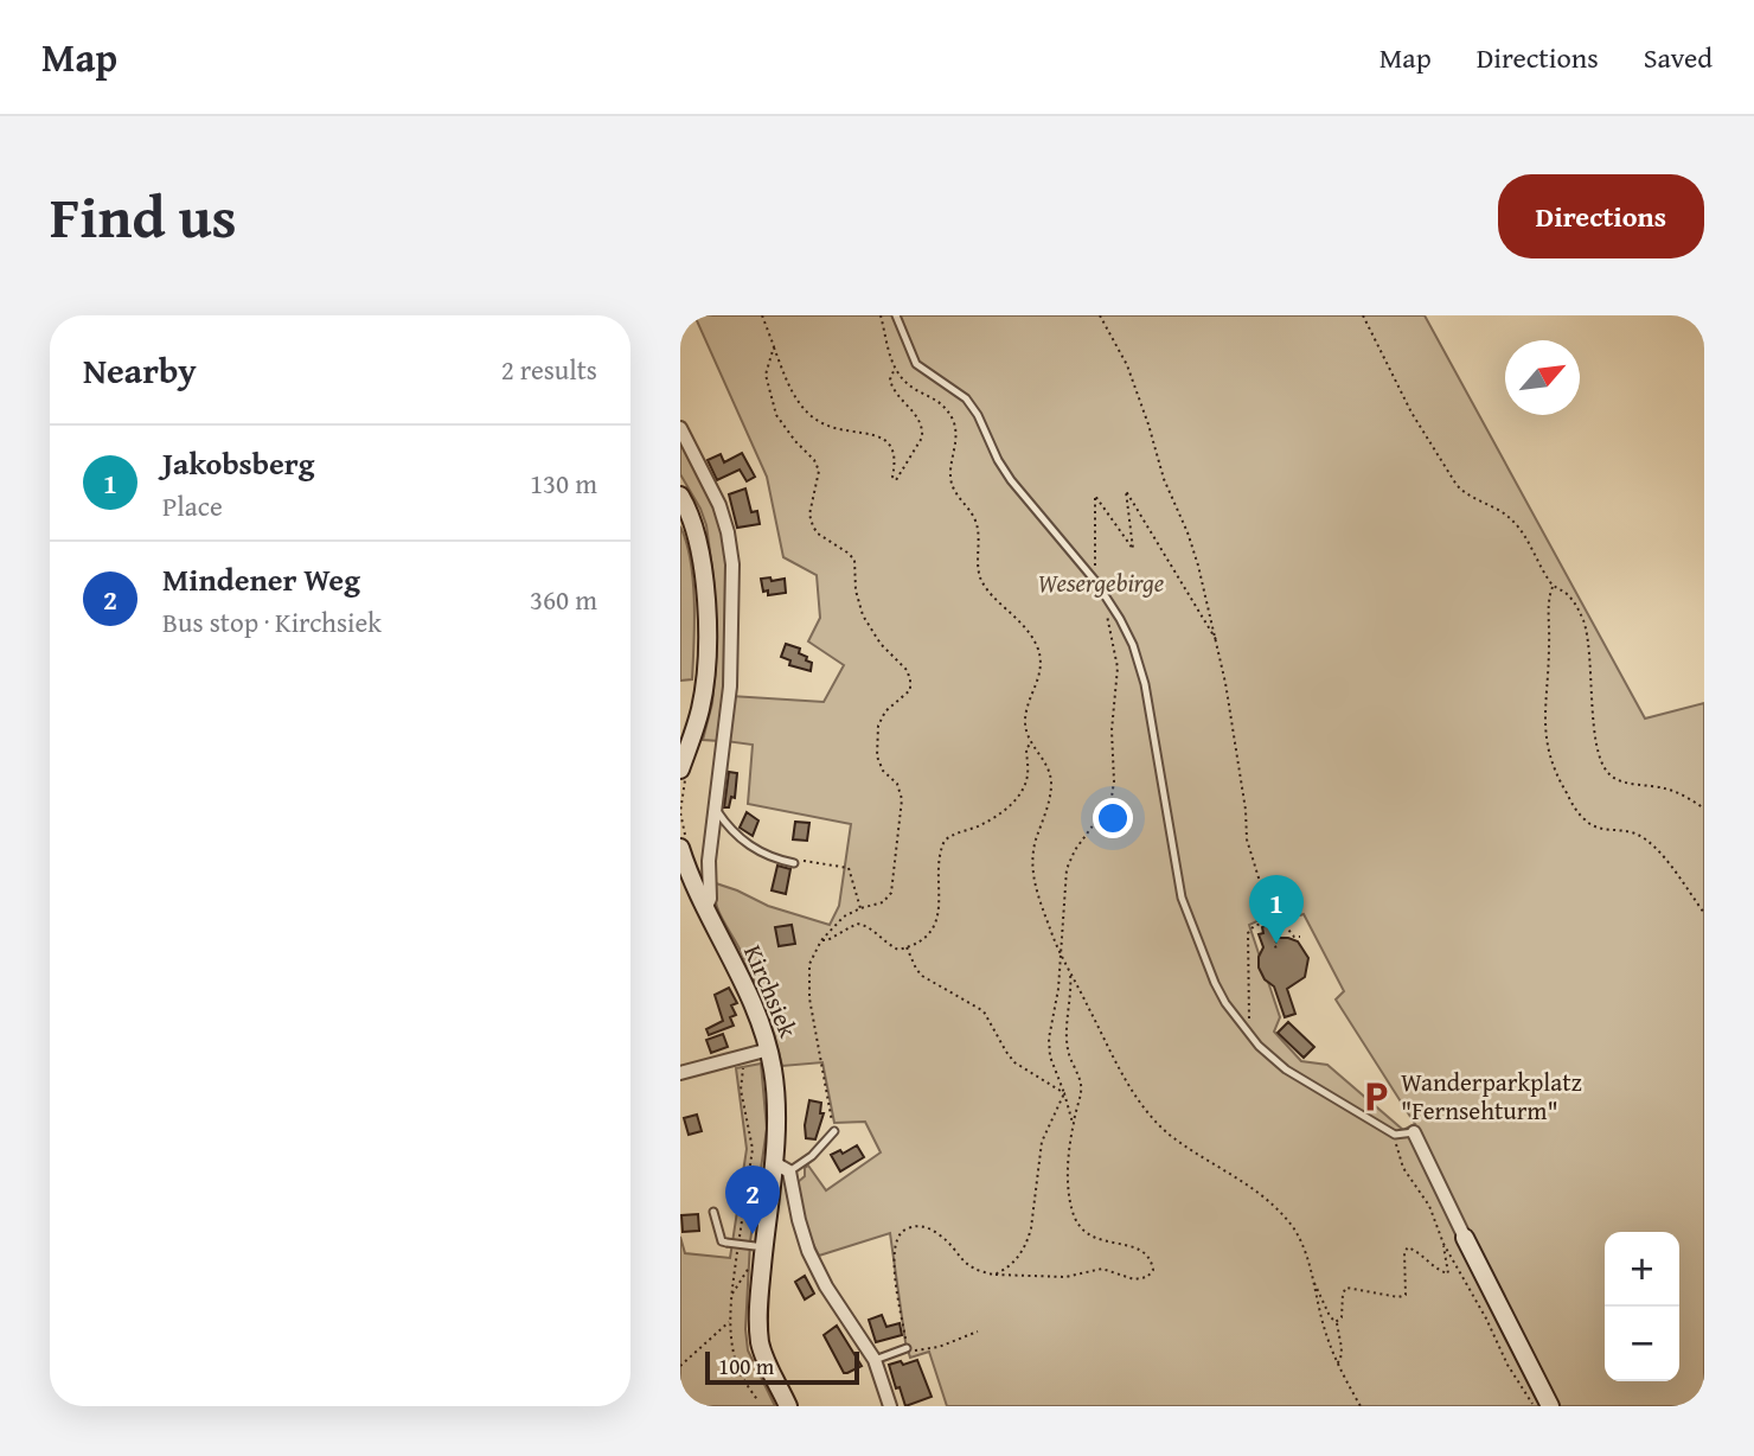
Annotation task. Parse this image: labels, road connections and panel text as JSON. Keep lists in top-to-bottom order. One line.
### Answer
{"streets":{"main road":["Kirchsiek"]},"parks":["Wesergebirge"],"places":{"parking":["Wanderparkplatz \"Fernsehturm\""]},"scale_bar":"100 m","north":"top right","page":{"header":"Map","nav":["Map","Directions","Saved"],"title":"Find us","buttons":"Directions","heading":["Nearby","2 results"],"list":[{"mark":"1","name":"Jakobsberg","note":"Place","value":"130 m"},{"mark":"2","name":"Mindener Weg","note":"Bus stop · Kirchsiek","value":"360 m"}],"pins":["1","2"],"map_buttons":["+","−"],"scale":"100 m"}}
